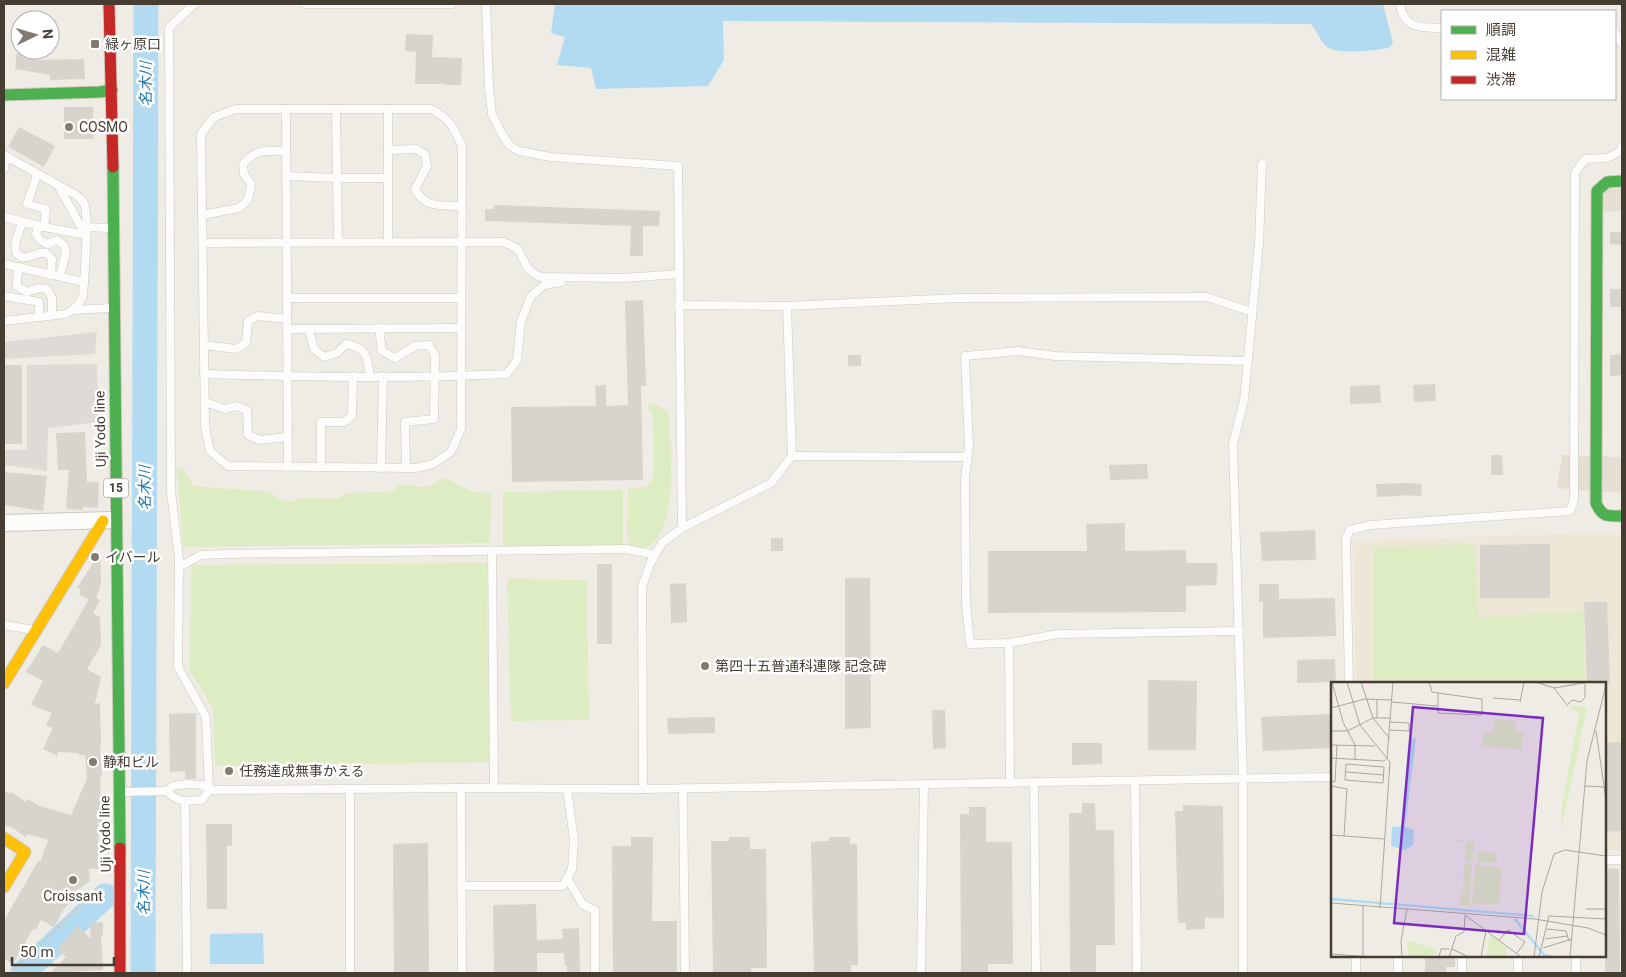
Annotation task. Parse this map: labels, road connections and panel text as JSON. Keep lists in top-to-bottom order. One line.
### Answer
{"streets":{"main road":["Uji Yodo line","15"]},"water":["名木川"],"places":{"transit":["緑ヶ原口"],"other":["COSMO","イバール","第四十五普通科連隊 記念碑","静和ビル","任務達成無事かえる","Croissant"]},"legend":["順調","混雑","渋滞"],"scale_bar":"50 m","north":"right"}
